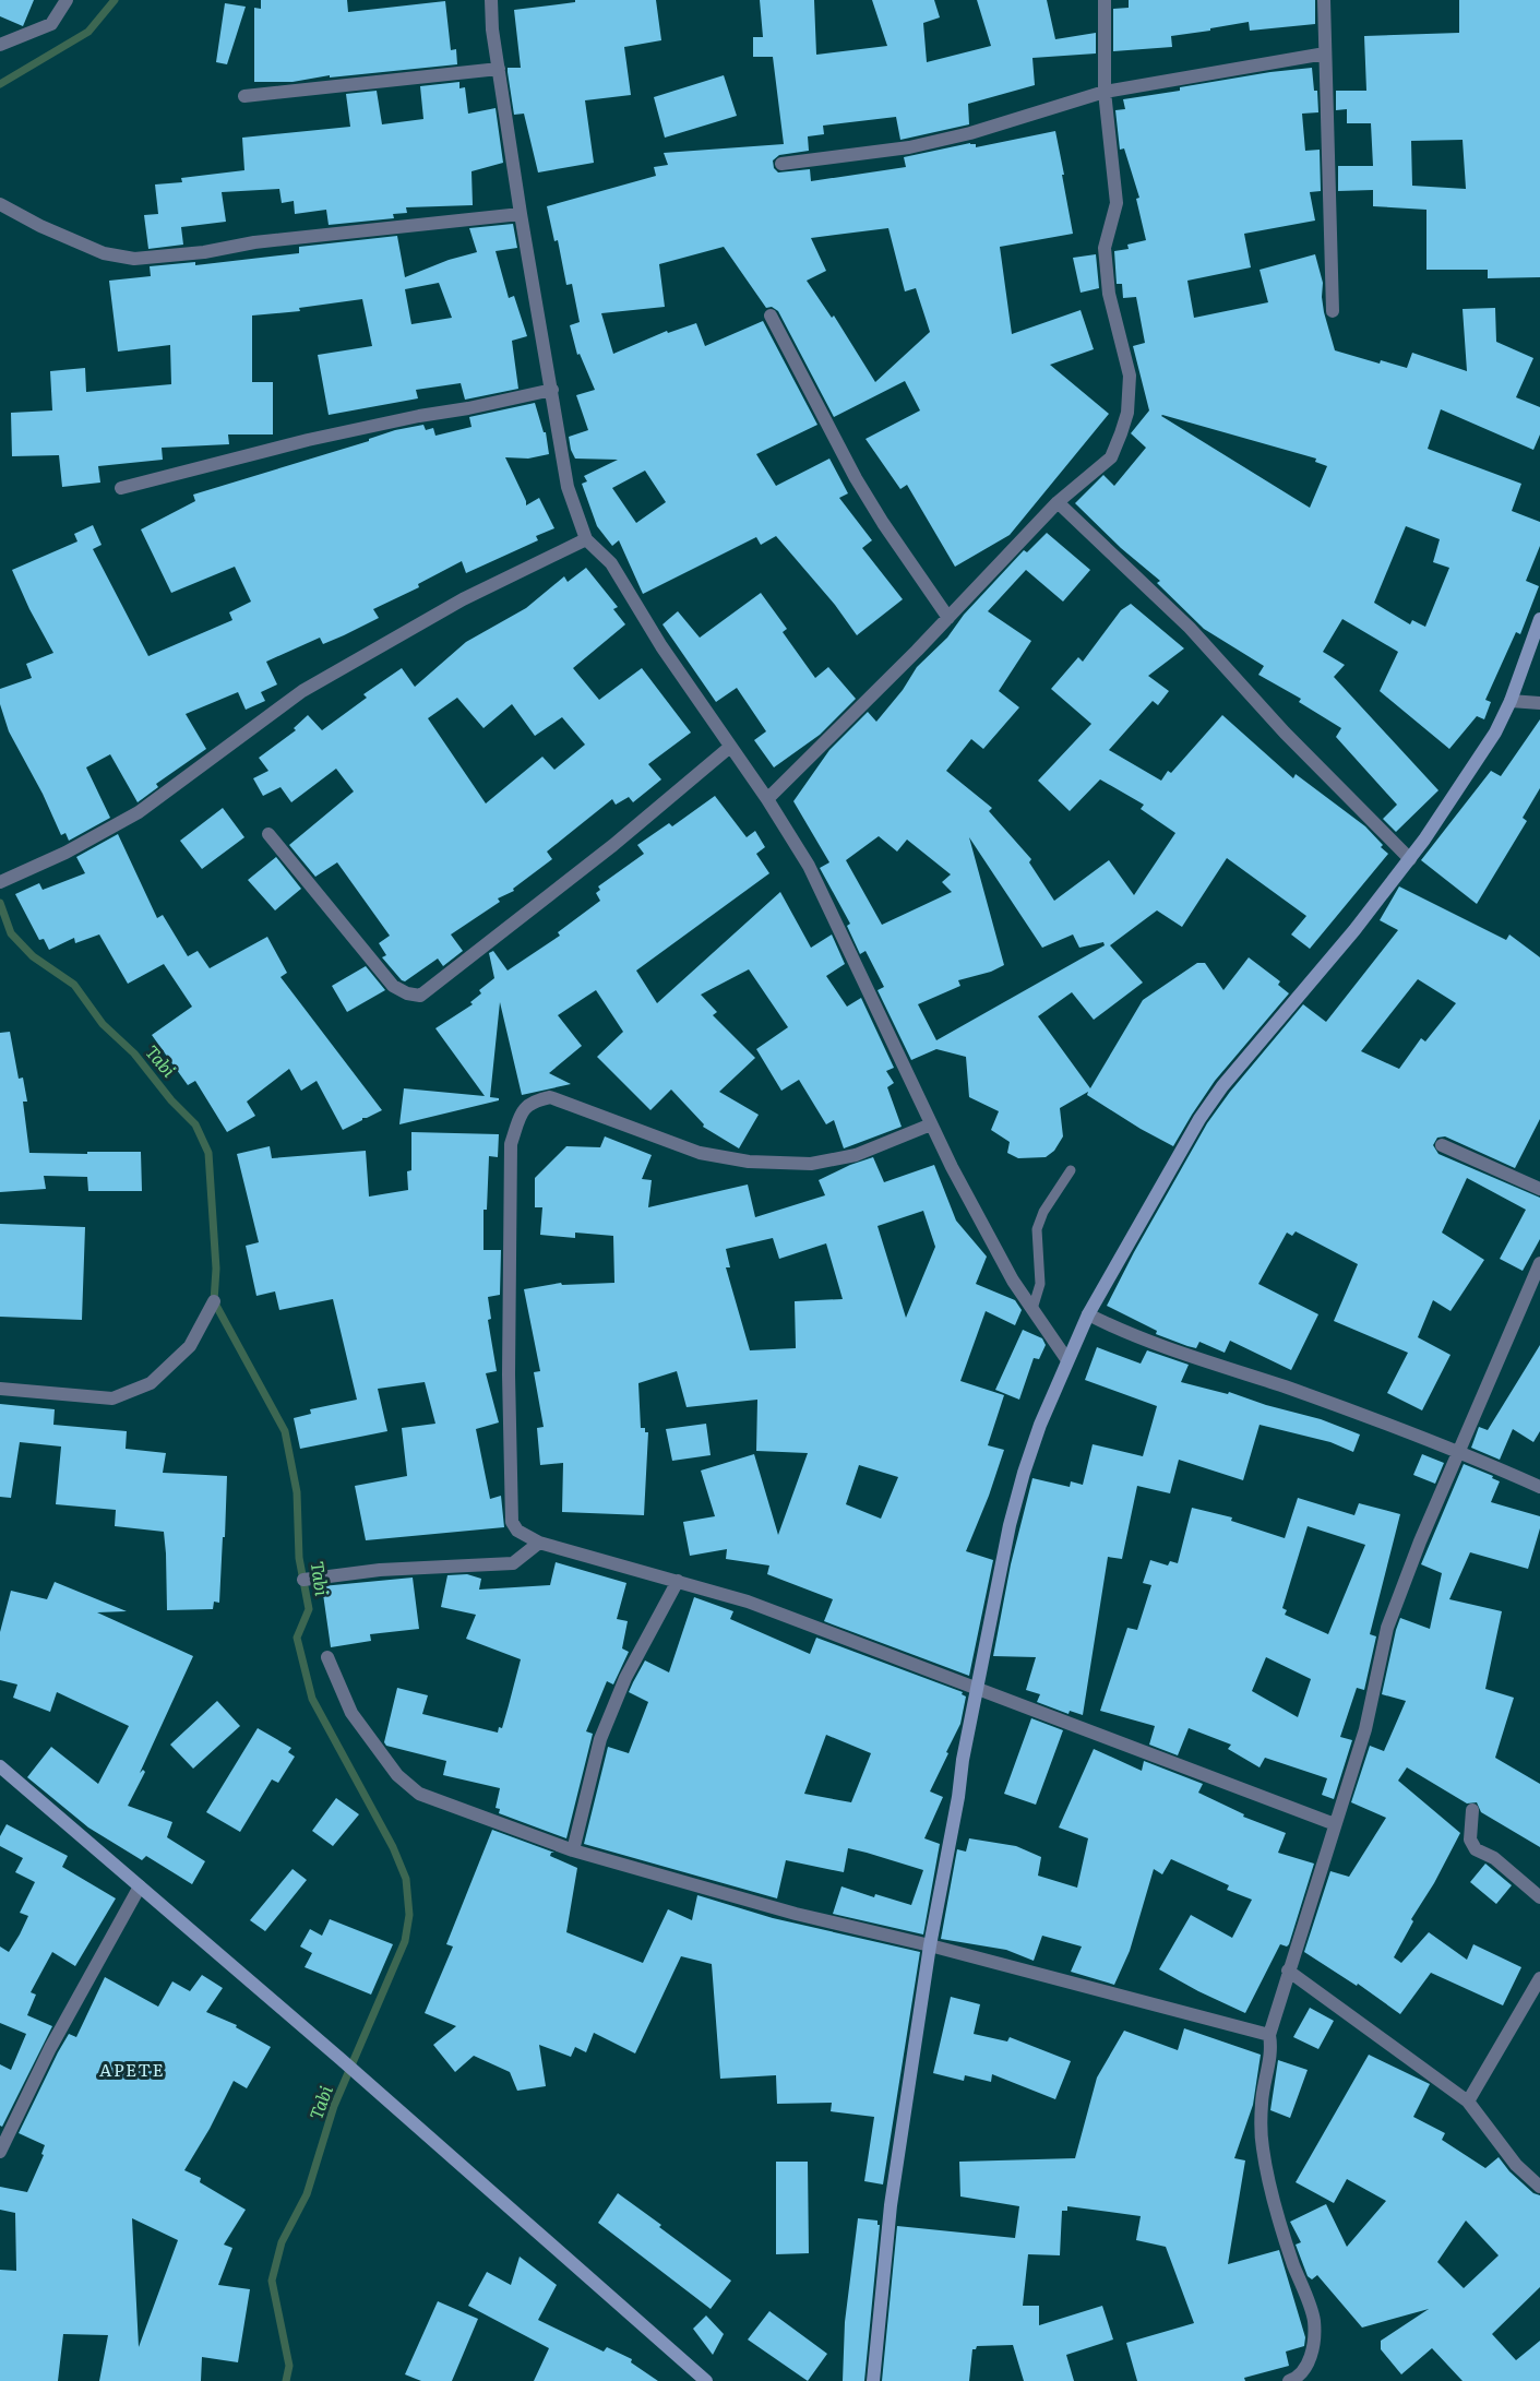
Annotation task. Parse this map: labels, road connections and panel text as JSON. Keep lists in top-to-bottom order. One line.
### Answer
{"districts":["APETE"],"water":["Tabi"]}
